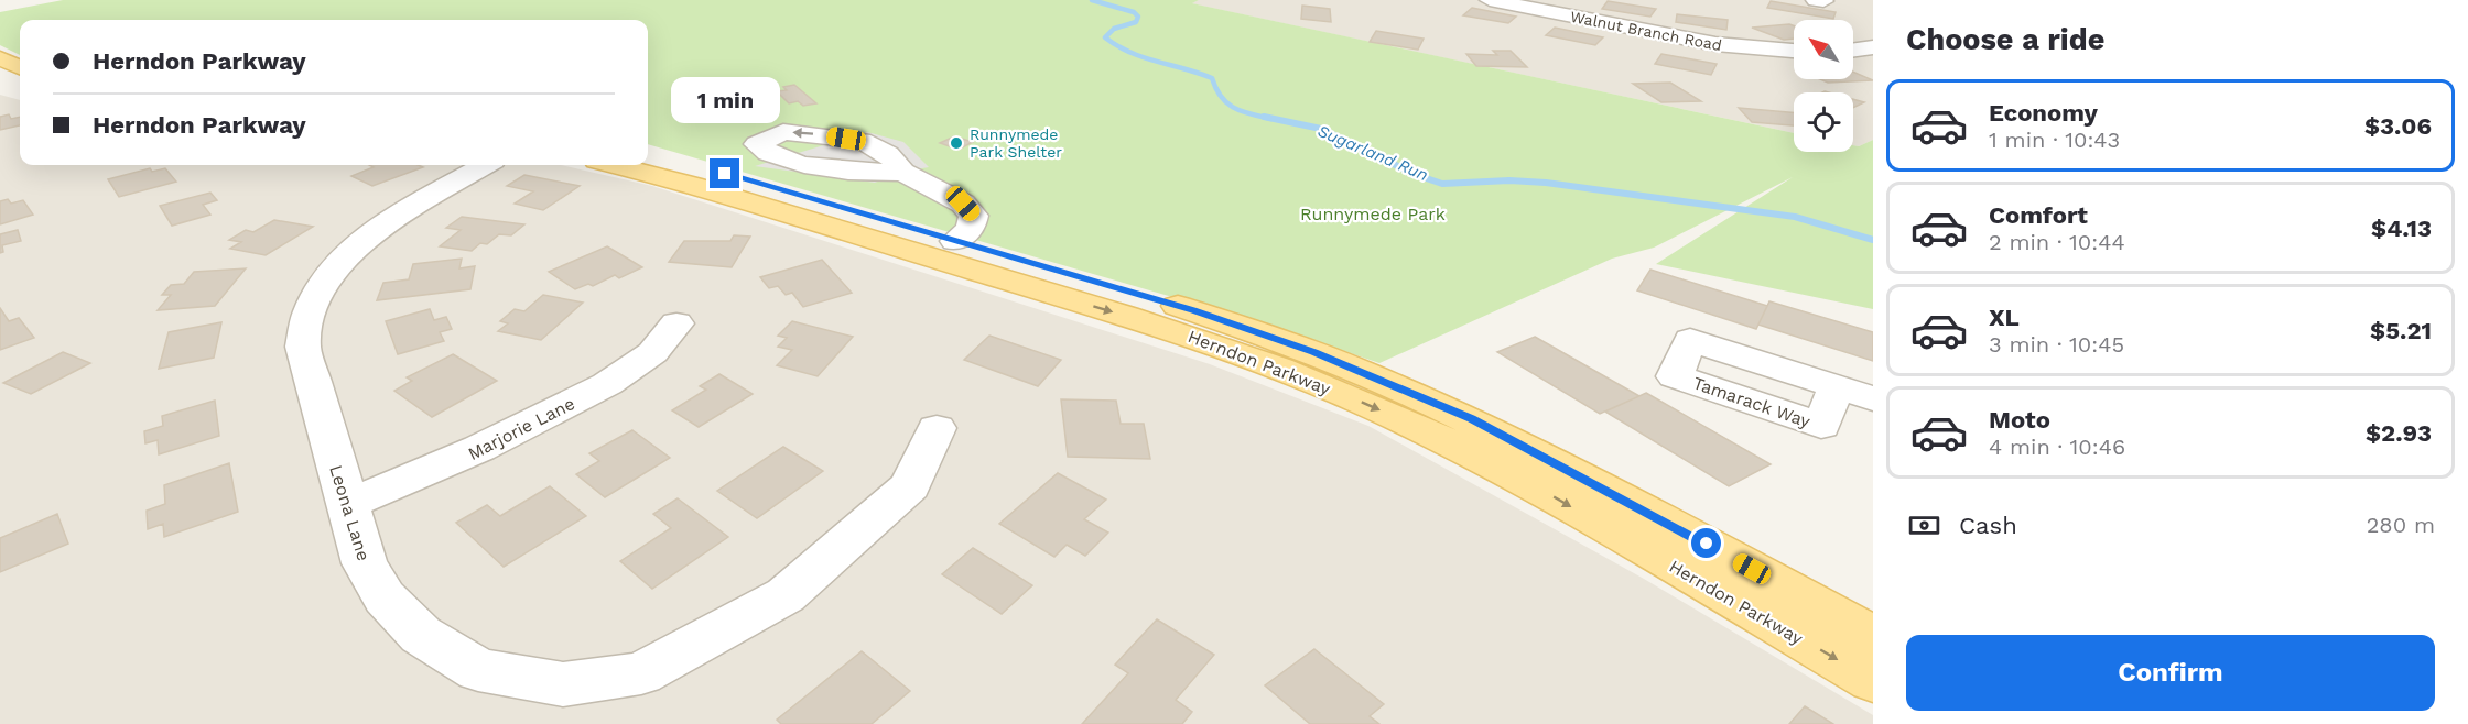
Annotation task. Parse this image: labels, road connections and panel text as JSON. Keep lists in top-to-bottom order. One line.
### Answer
{"streets":{"main road":["Herndon Parkway"],"street":["Walnut Branch Road","Marjorie Lane","Leona Lane"]},"crossings":[["Marjorie Lane","Leona Lane"]],"water":["Sugarland Run"],"parks":["Runnymede Park"],"places":["Runnymede Park Shelter"],"north":"top left","page":{"heading":"Choose a ride","banner":["Herndon Parkway","Herndon Parkway"],"bubble":"1 min","list":[{"name":"Economy","note":"1 min · 10:43","value":"$3.06"},{"name":"Comfort","note":"2 min · 10:44","value":"$4.13"},{"name":"XL","note":"3 min · 10:45","value":"$5.21"},{"name":"Moto","note":"4 min · 10:46","value":"$2.93"}],"pay":["Cash","280 m"],"buttons":"Confirm"}}
